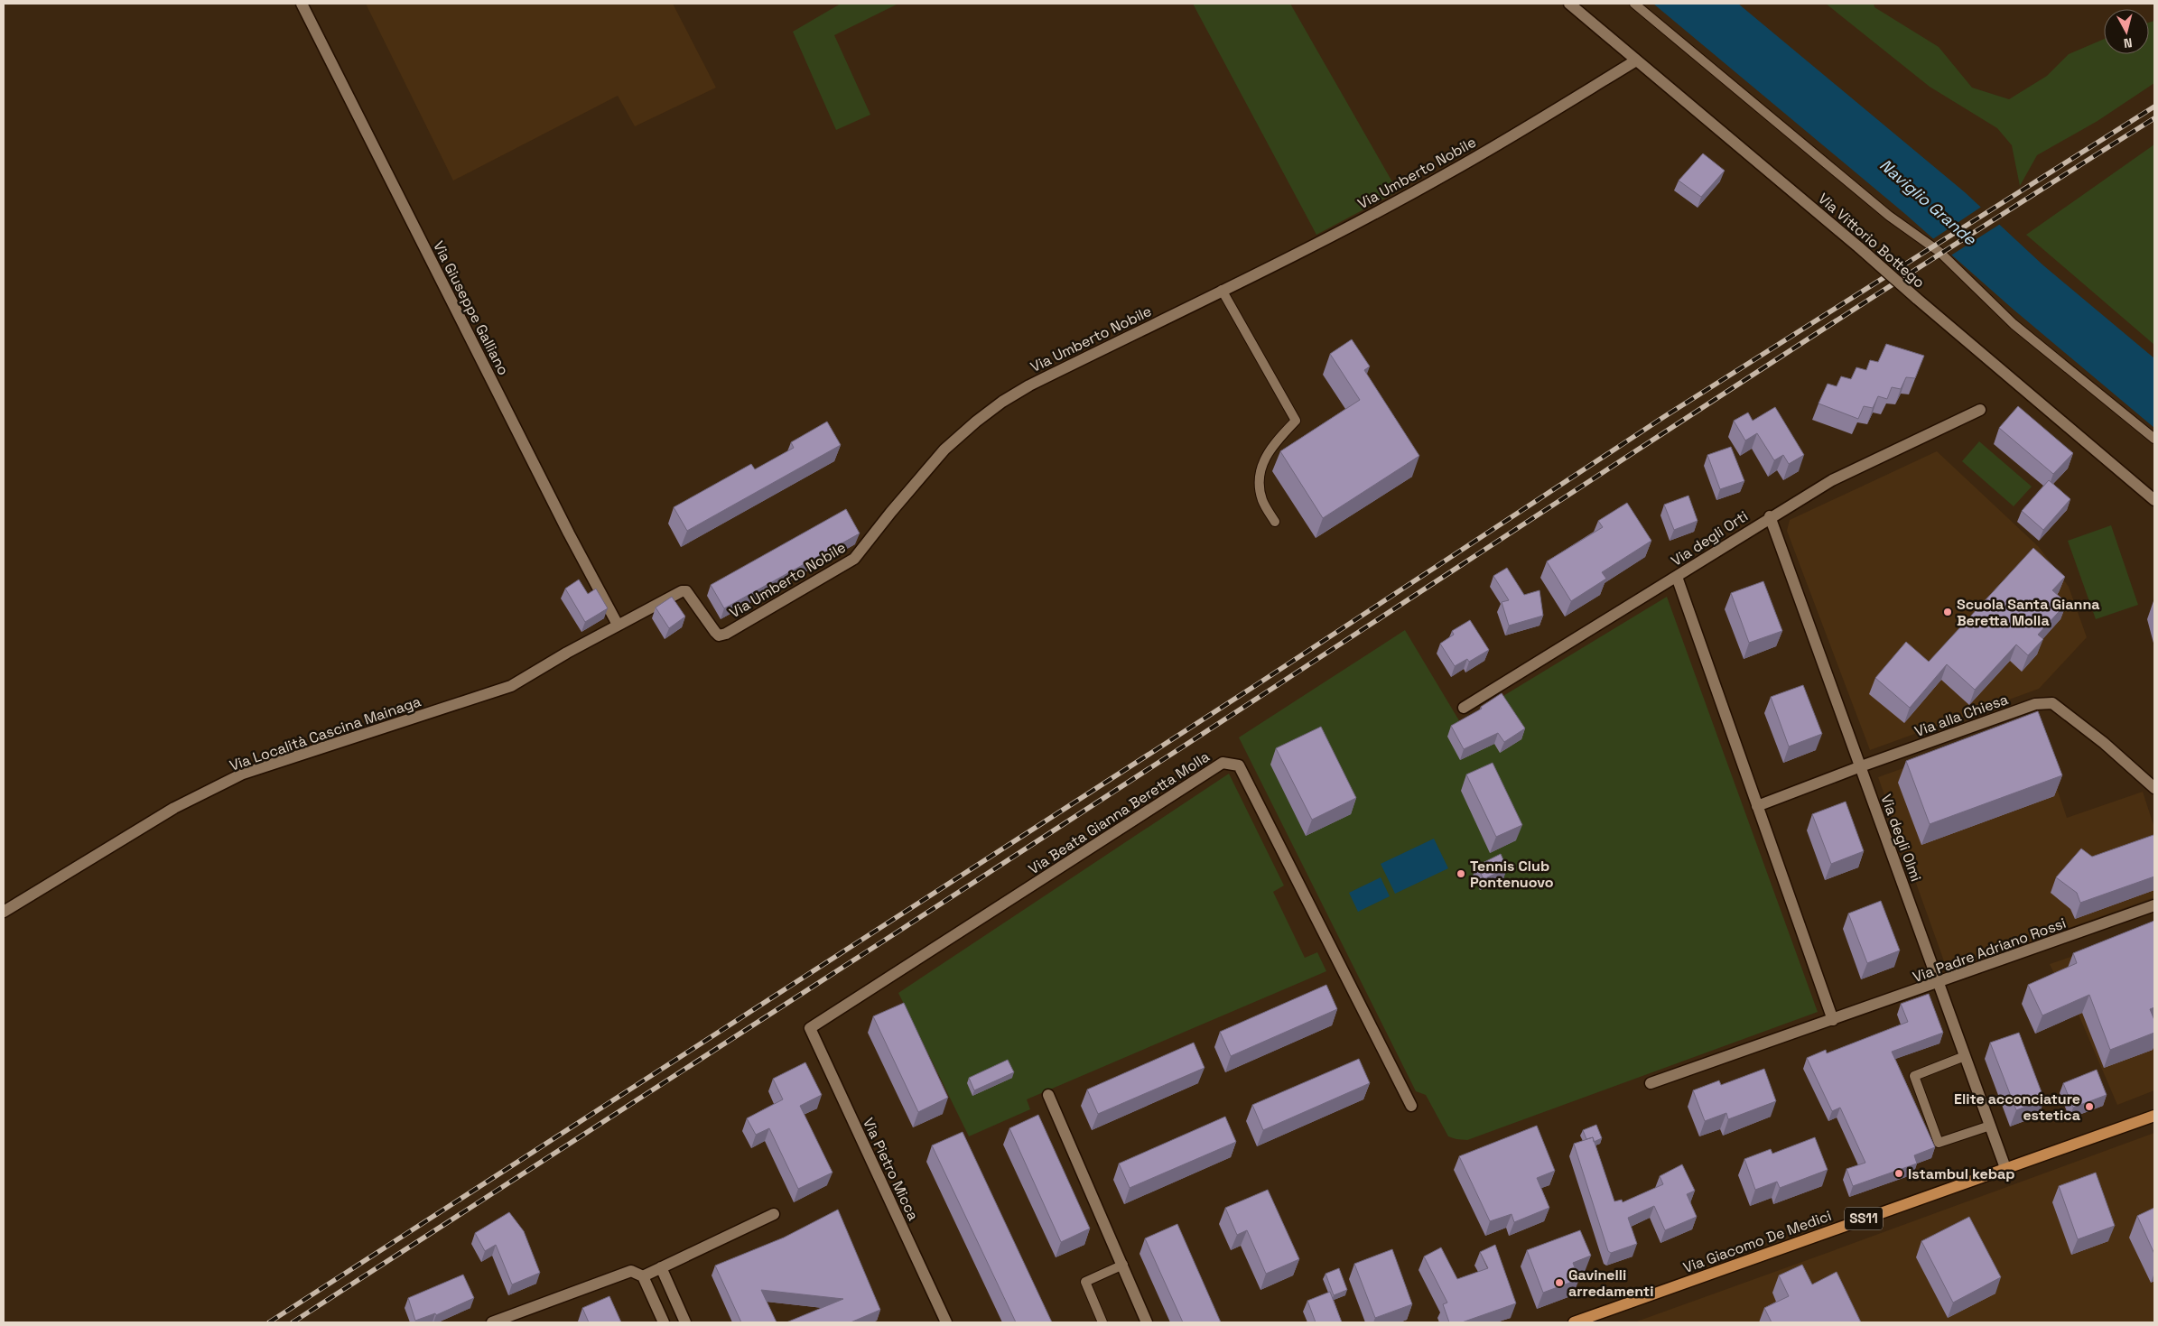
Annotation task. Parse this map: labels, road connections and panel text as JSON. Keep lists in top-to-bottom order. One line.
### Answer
{"streets":{"main road":["SS11","Via Giacomo De Medici"],"street":["Via Umberto Nobile","Via Vittorio Bottego","Via Giuseppe Galliano","Via degli Orti","Via alla Chiesa","Via Località Cascina Mainaga","Via Beata Gianna Beretta Molla","Via degli Olmi","Via Padre Adriano Rossi","Via Pietro Micca"]},"crossings":[["Via Umberto Nobile","Via Vittorio Bottego"],["Via Umberto Nobile","Via Giuseppe Galliano"],["Via Umberto Nobile","Via Località Cascina Mainaga"],["Via Giuseppe Galliano","Via Località Cascina Mainaga"],["Via degli Orti","Via degli Olmi"],["Via alla Chiesa","Via degli Olmi"],["Via Beata Gianna Beretta Molla","Via Pietro Micca"],["Via degli Olmi","Via Padre Adriano Rossi"],["Via degli Olmi","Via Giacomo De Medici"]],"water":["Naviglio Grande"],"places":["Scuola Santa Gianna Beretta Molla","Tennis Club Pontenuovo","Elite acconciature estetica","Istambul kebap","Gavinelli arredamenti"],"north":"bottom"}
